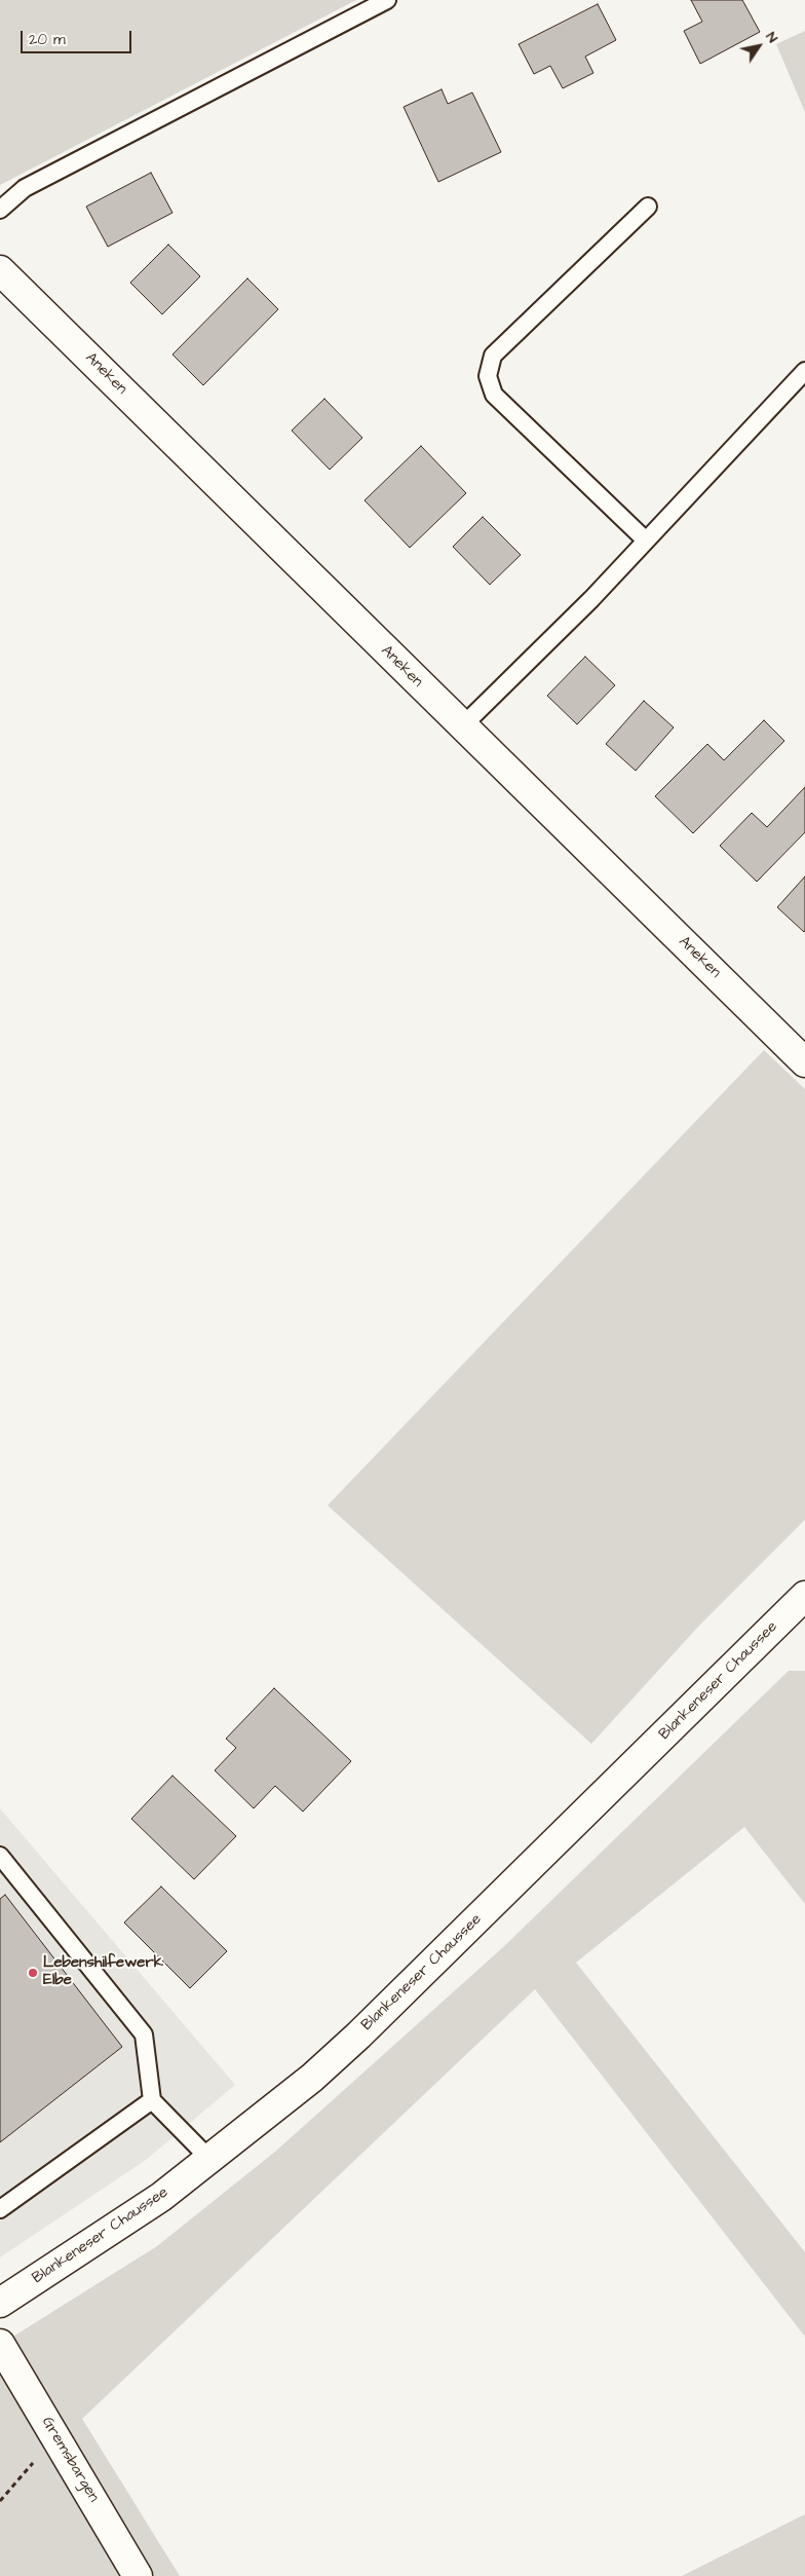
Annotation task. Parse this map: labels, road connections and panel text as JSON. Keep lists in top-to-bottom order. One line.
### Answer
{"streets":{"street":["Aneken","Blankeneser Chaussee","Gremsbargen"]},"places":["Lebenshilfewerk Elbe"],"scale_bar":"20 m","north":"top right"}
